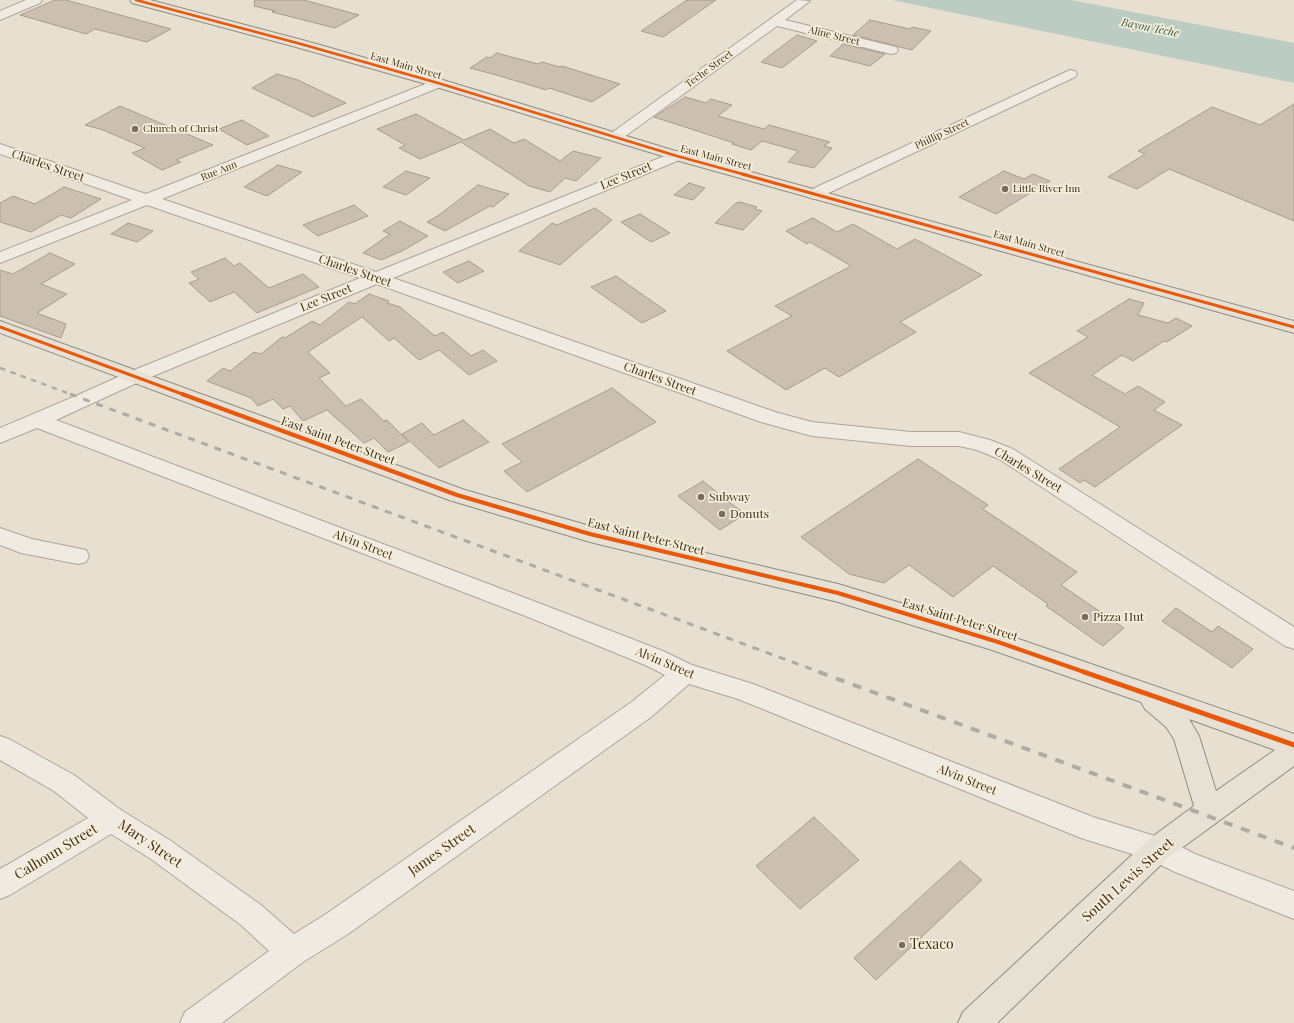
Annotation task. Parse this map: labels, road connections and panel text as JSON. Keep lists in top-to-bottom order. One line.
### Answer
{"streets":{"main road":["East Main Street","East Saint Peter Street","South Lewis Street"],"street":["Aline Street","Teche Street","Phillip Street","Charles Street","Rue Ann","Lee Street","Alvin Street","Mary Street","James Street","Calhoun Street"]},"crossings":[["Aline Street","Teche Street"],["East Main Street","Teche Street"],["East Main Street","Phillip Street"],["East Main Street","Rue Ann"],["East Main Street","Lee Street"],["Charles Street","Rue Ann"],["Charles Street","Lee Street"],["Lee Street","East Saint Peter Street"],["Lee Street","Alvin Street"],["Alvin Street","James Street"],["Alvin Street","South Lewis Street"],["Mary Street","James Street"],["Mary Street","Calhoun Street"]],"water":["Bayou Teche"],"places":["Church of Christ","Little River Inn","Subway","Donuts","Pizza Hut","Texaco"]}
